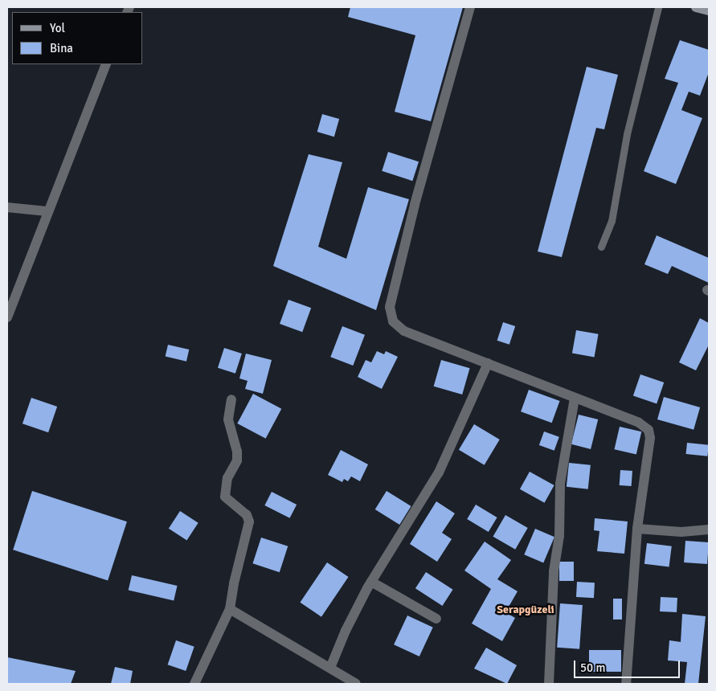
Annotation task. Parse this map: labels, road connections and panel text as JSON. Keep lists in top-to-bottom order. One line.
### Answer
{"districts":["Serapgüzeli"],"legend":["Yol","Bina"],"scale_bar":"50 m"}
